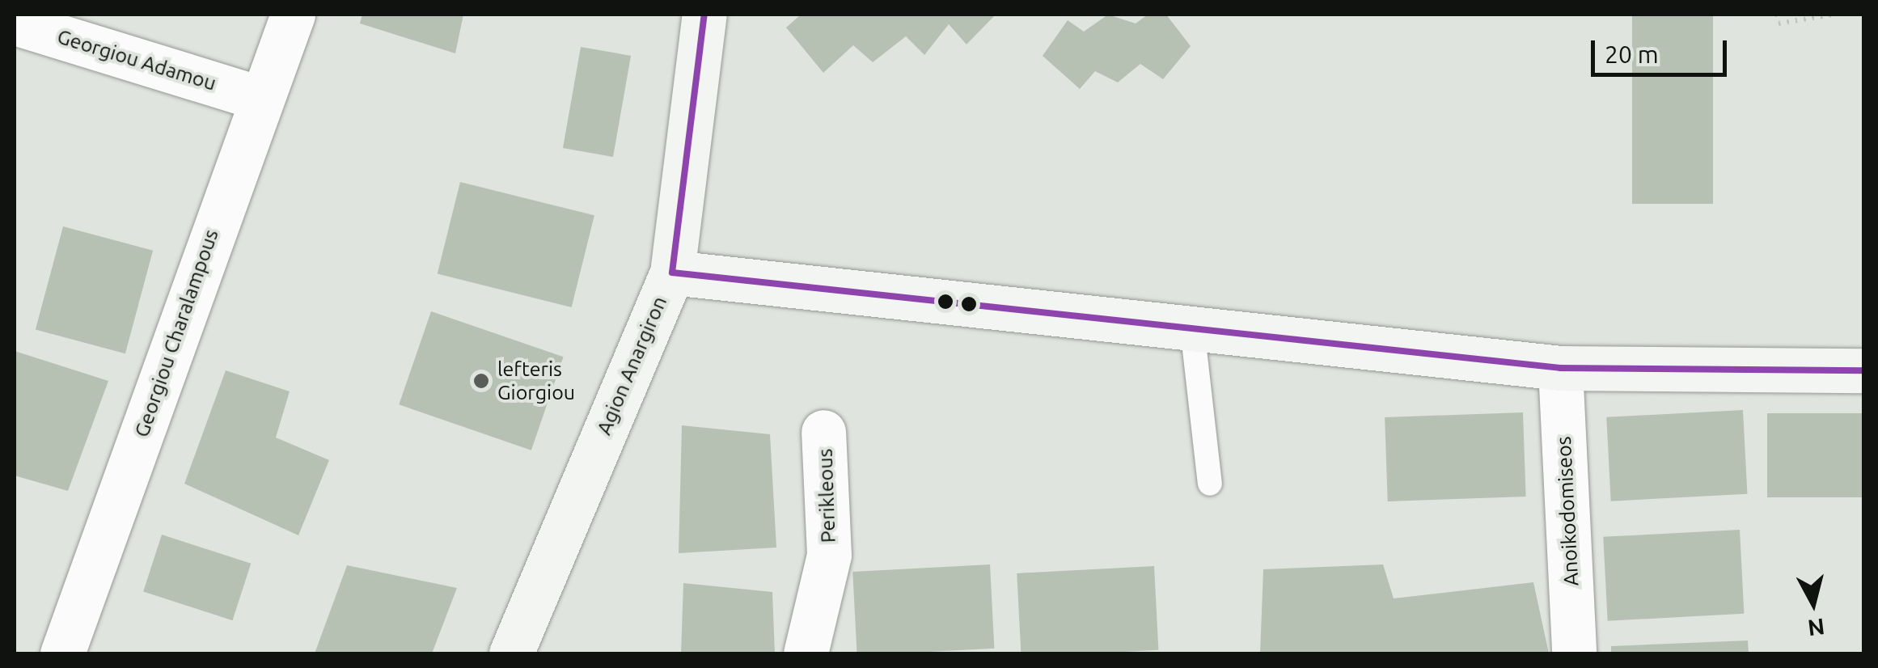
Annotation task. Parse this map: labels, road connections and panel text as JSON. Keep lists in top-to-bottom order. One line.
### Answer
{"streets":{"street":["Georgiou Adamou","Georgiou Charalampous","Agion Anargiron","Perikleous","Anoikodomiseos"]},"crossings":[["Georgiou Adamou","Georgiou Charalampous"]],"places":["lefteris Giorgiou"],"scale_bar":"20 m","north":"bottom"}
